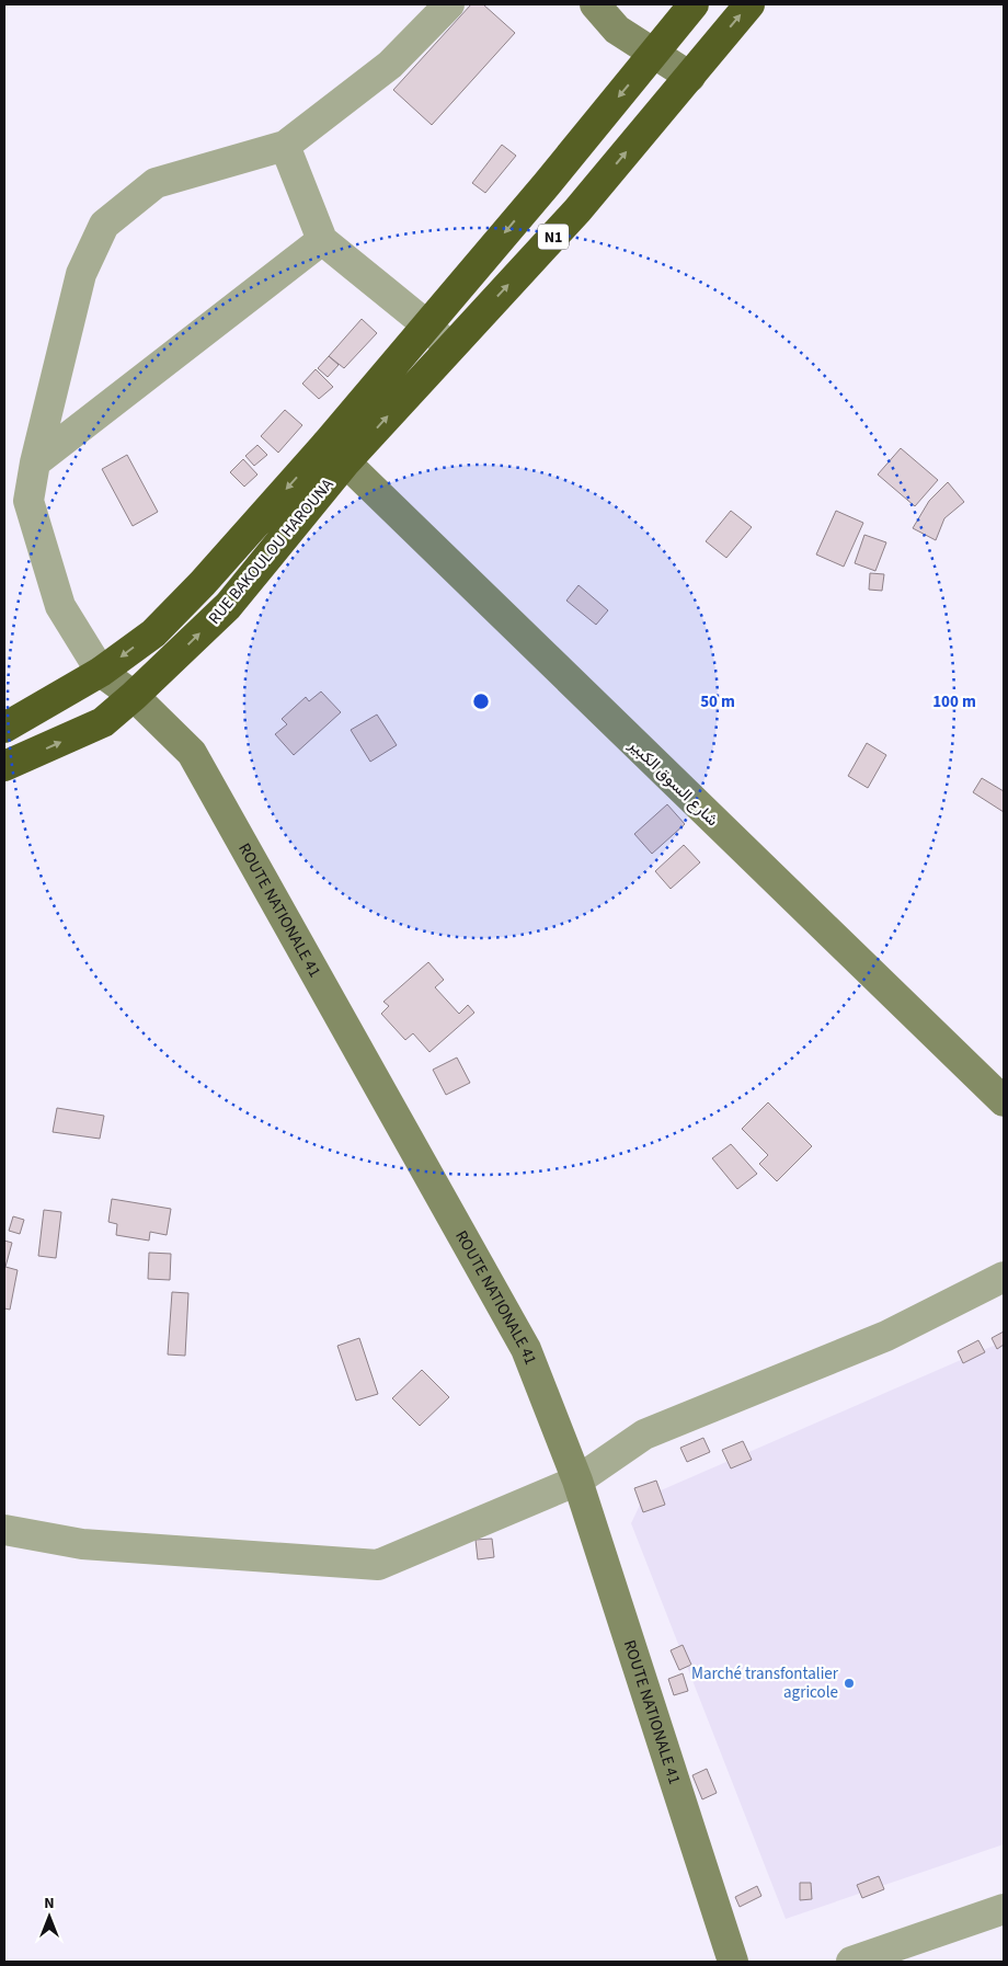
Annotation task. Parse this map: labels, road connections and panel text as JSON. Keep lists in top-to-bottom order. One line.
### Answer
{"streets":{"highway":["N1","RUE BAKOULOU HAROUNA"],"street":["شارع السوق الكبير","ROUTE NATIONALE 41"]},"crossings":[["N1","RUE BAKOULOU HAROUNA"],["N1","شارع السوق الكبير"],["RUE BAKOULOU HAROUNA","شارع السوق الكبير"],["RUE BAKOULOU HAROUNA","ROUTE NATIONALE 41"]],"places":["Marché transfontalier agricole"],"north":"top","rings":["50 m","100 m"]}
